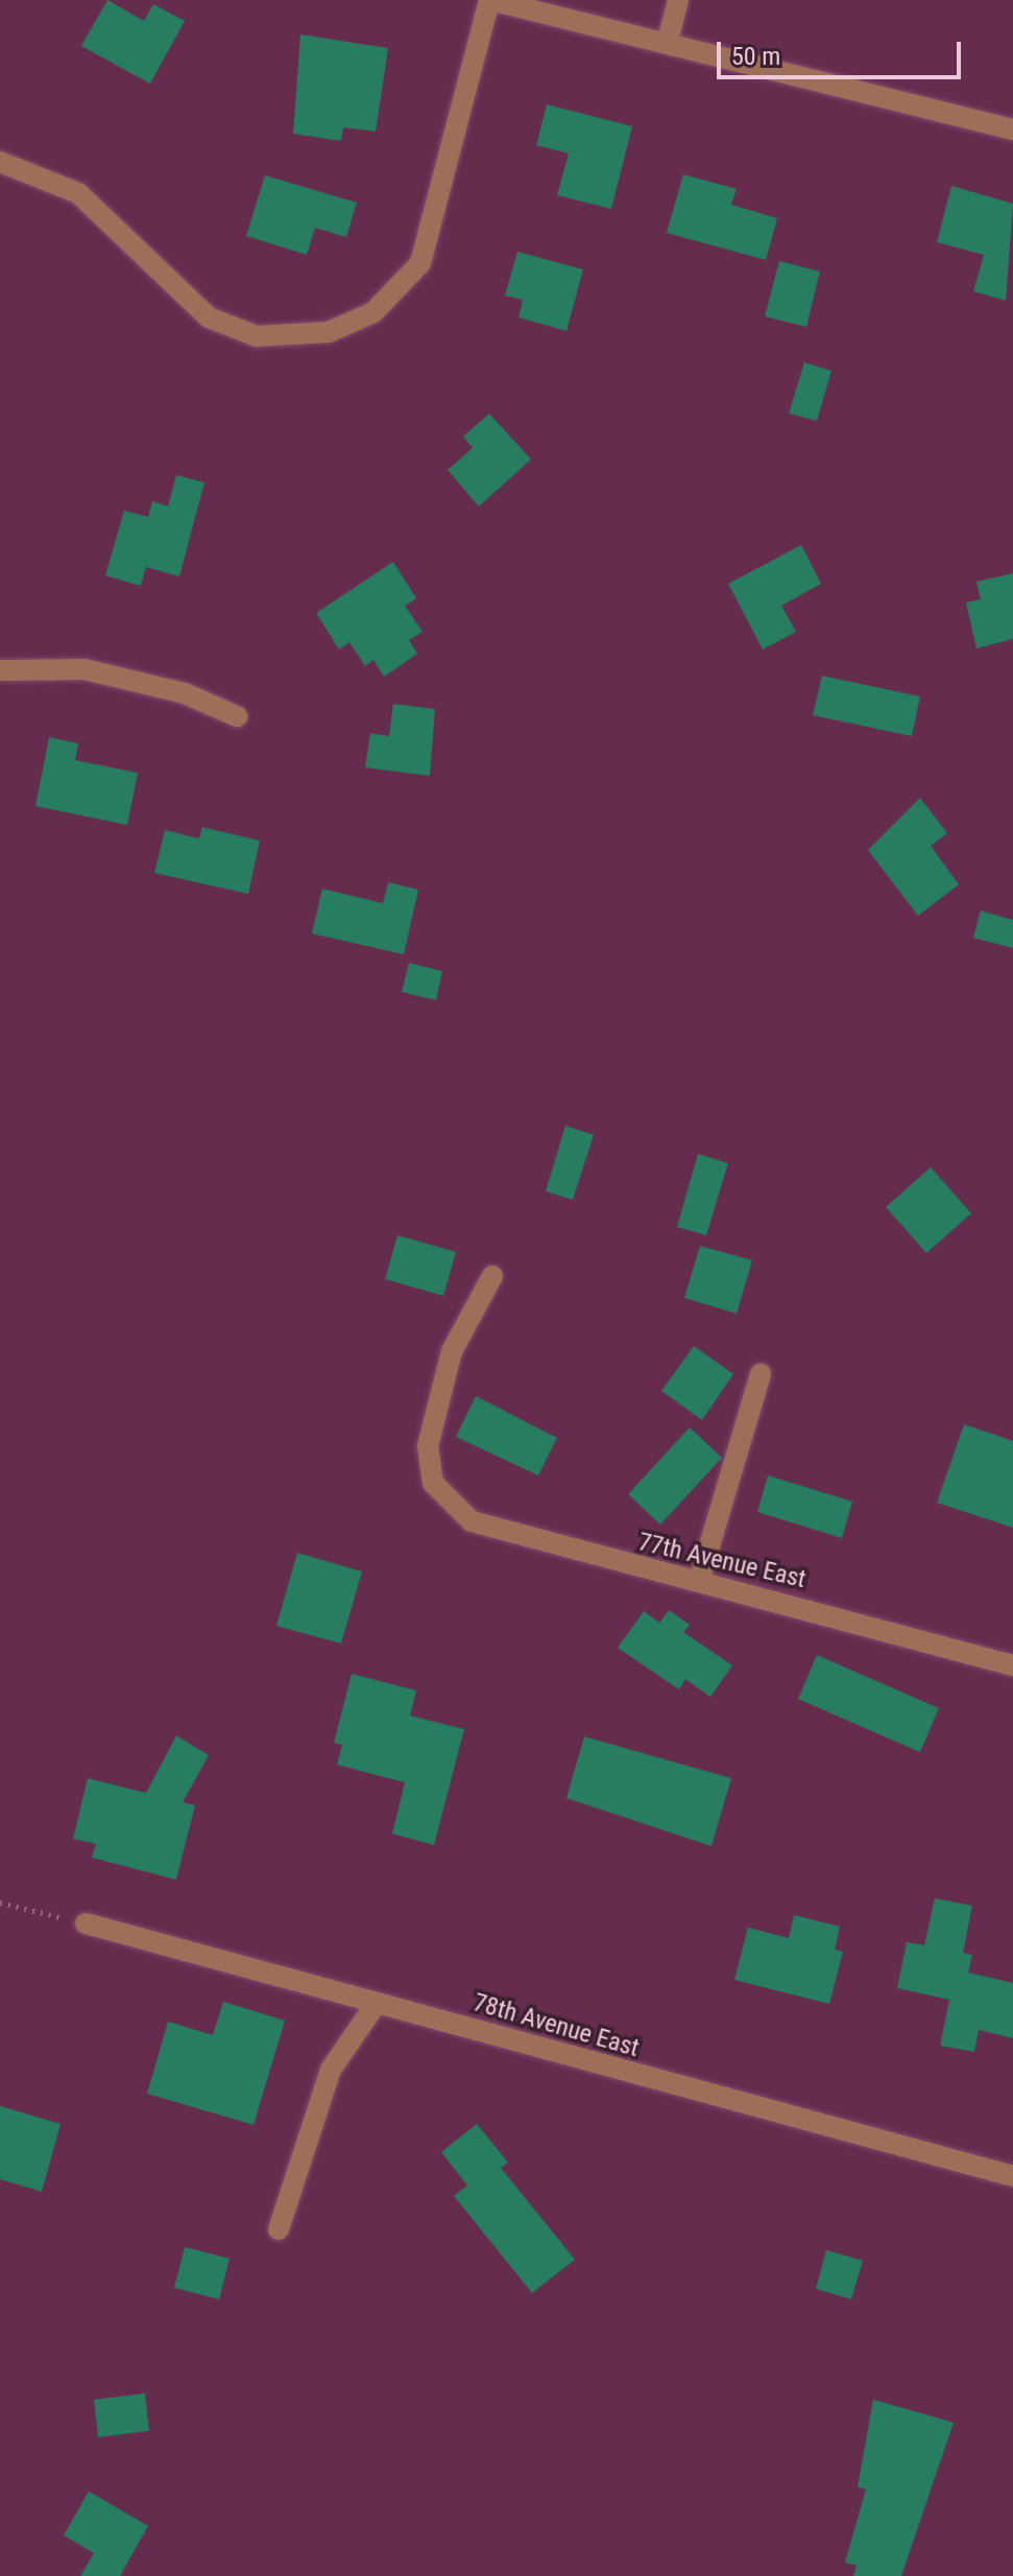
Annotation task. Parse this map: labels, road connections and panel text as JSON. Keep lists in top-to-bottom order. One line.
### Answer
{"streets":{"street":["77th Avenue East","78th Avenue East"]},"scale_bar":"50 m"}
